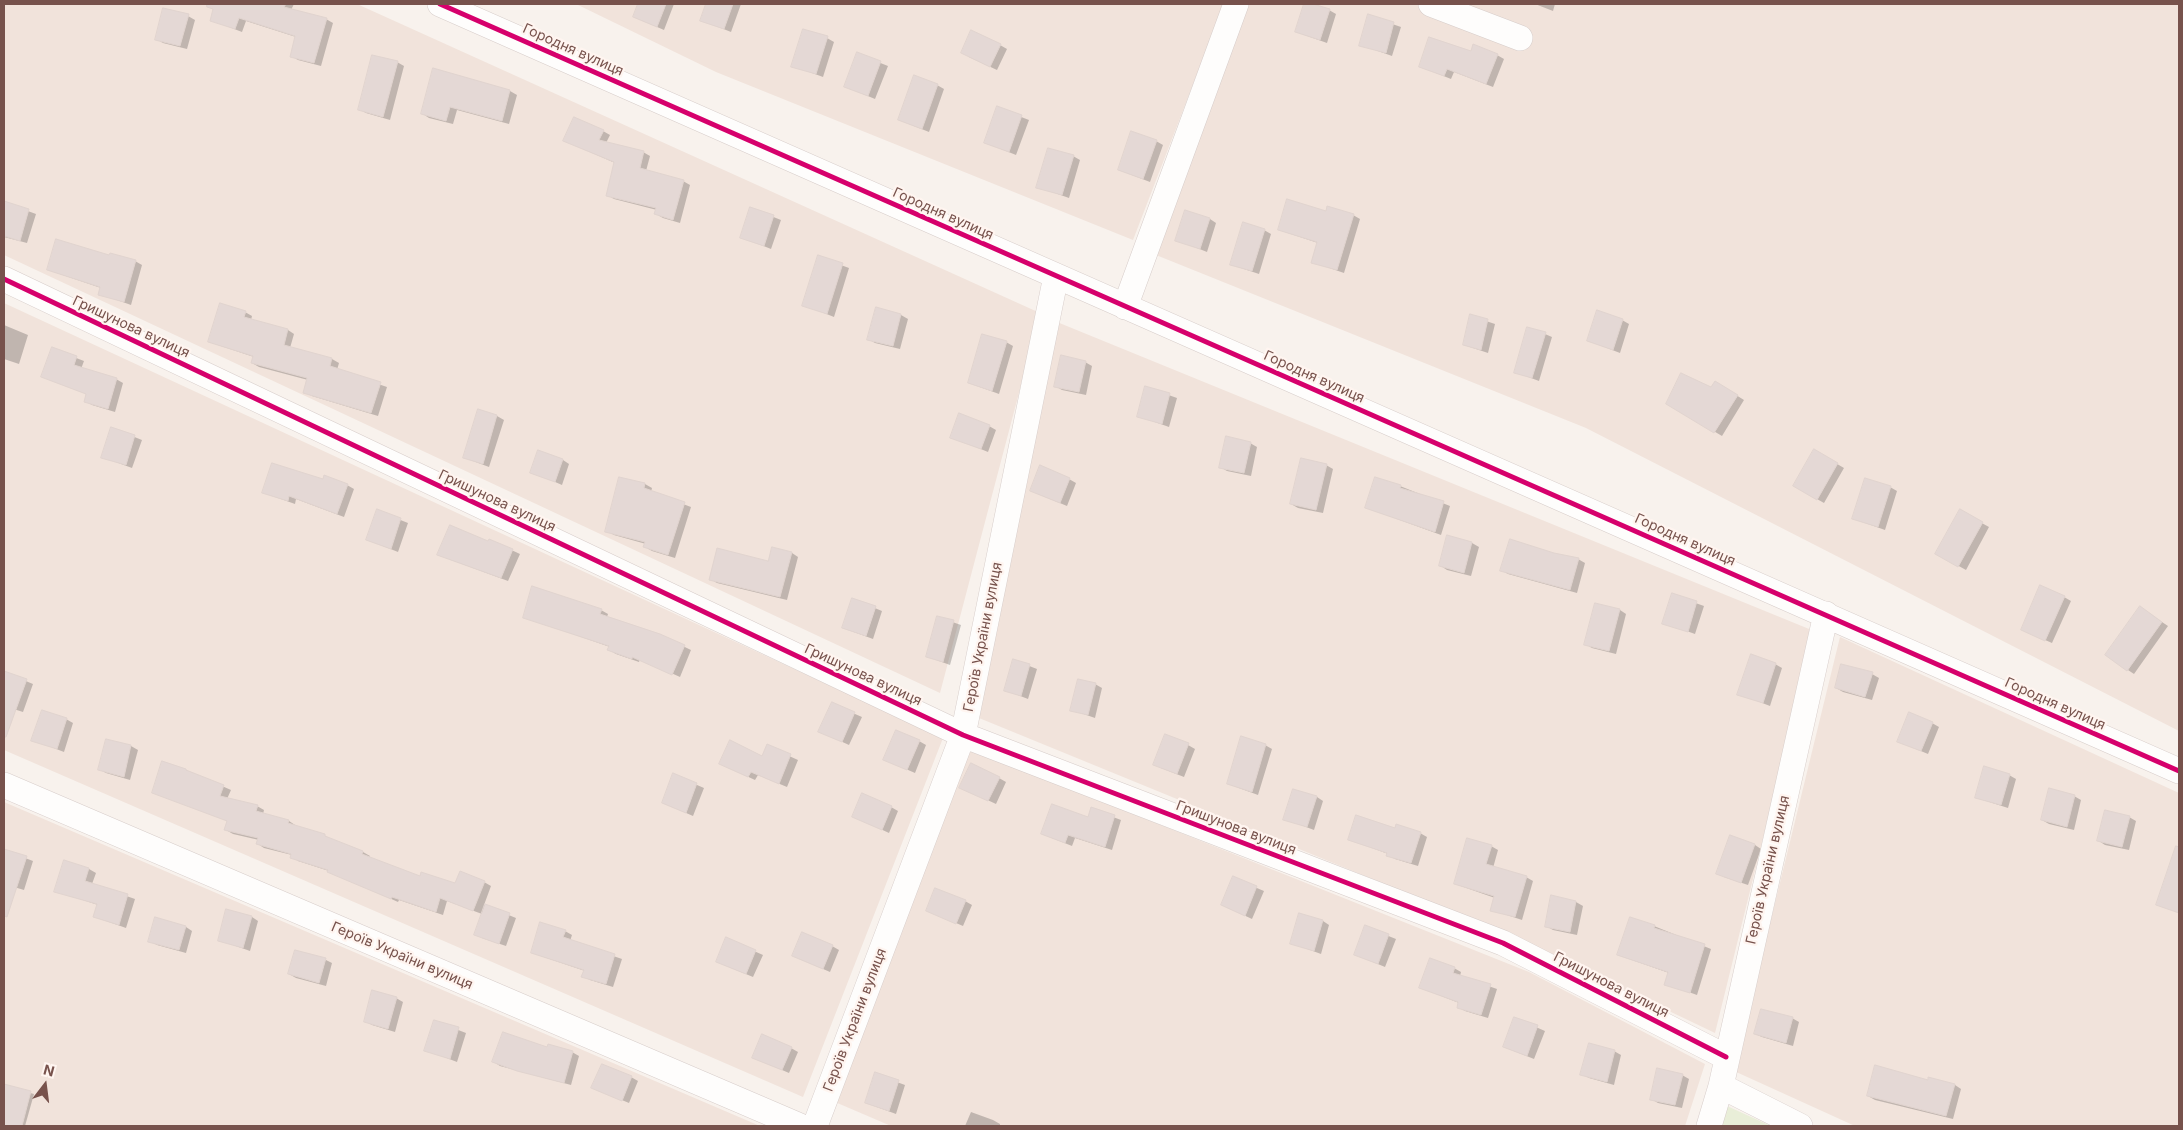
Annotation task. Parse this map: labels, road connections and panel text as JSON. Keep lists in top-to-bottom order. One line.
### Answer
{"streets":{"street":["Городня вулиця","Гришунова вулиця","Героїв України вулиця"]},"crossings":[["Городня вулиця","Героїв України вулиця"],["Гришунова вулиця","Героїв України вулиця"]],"north":"top"}
